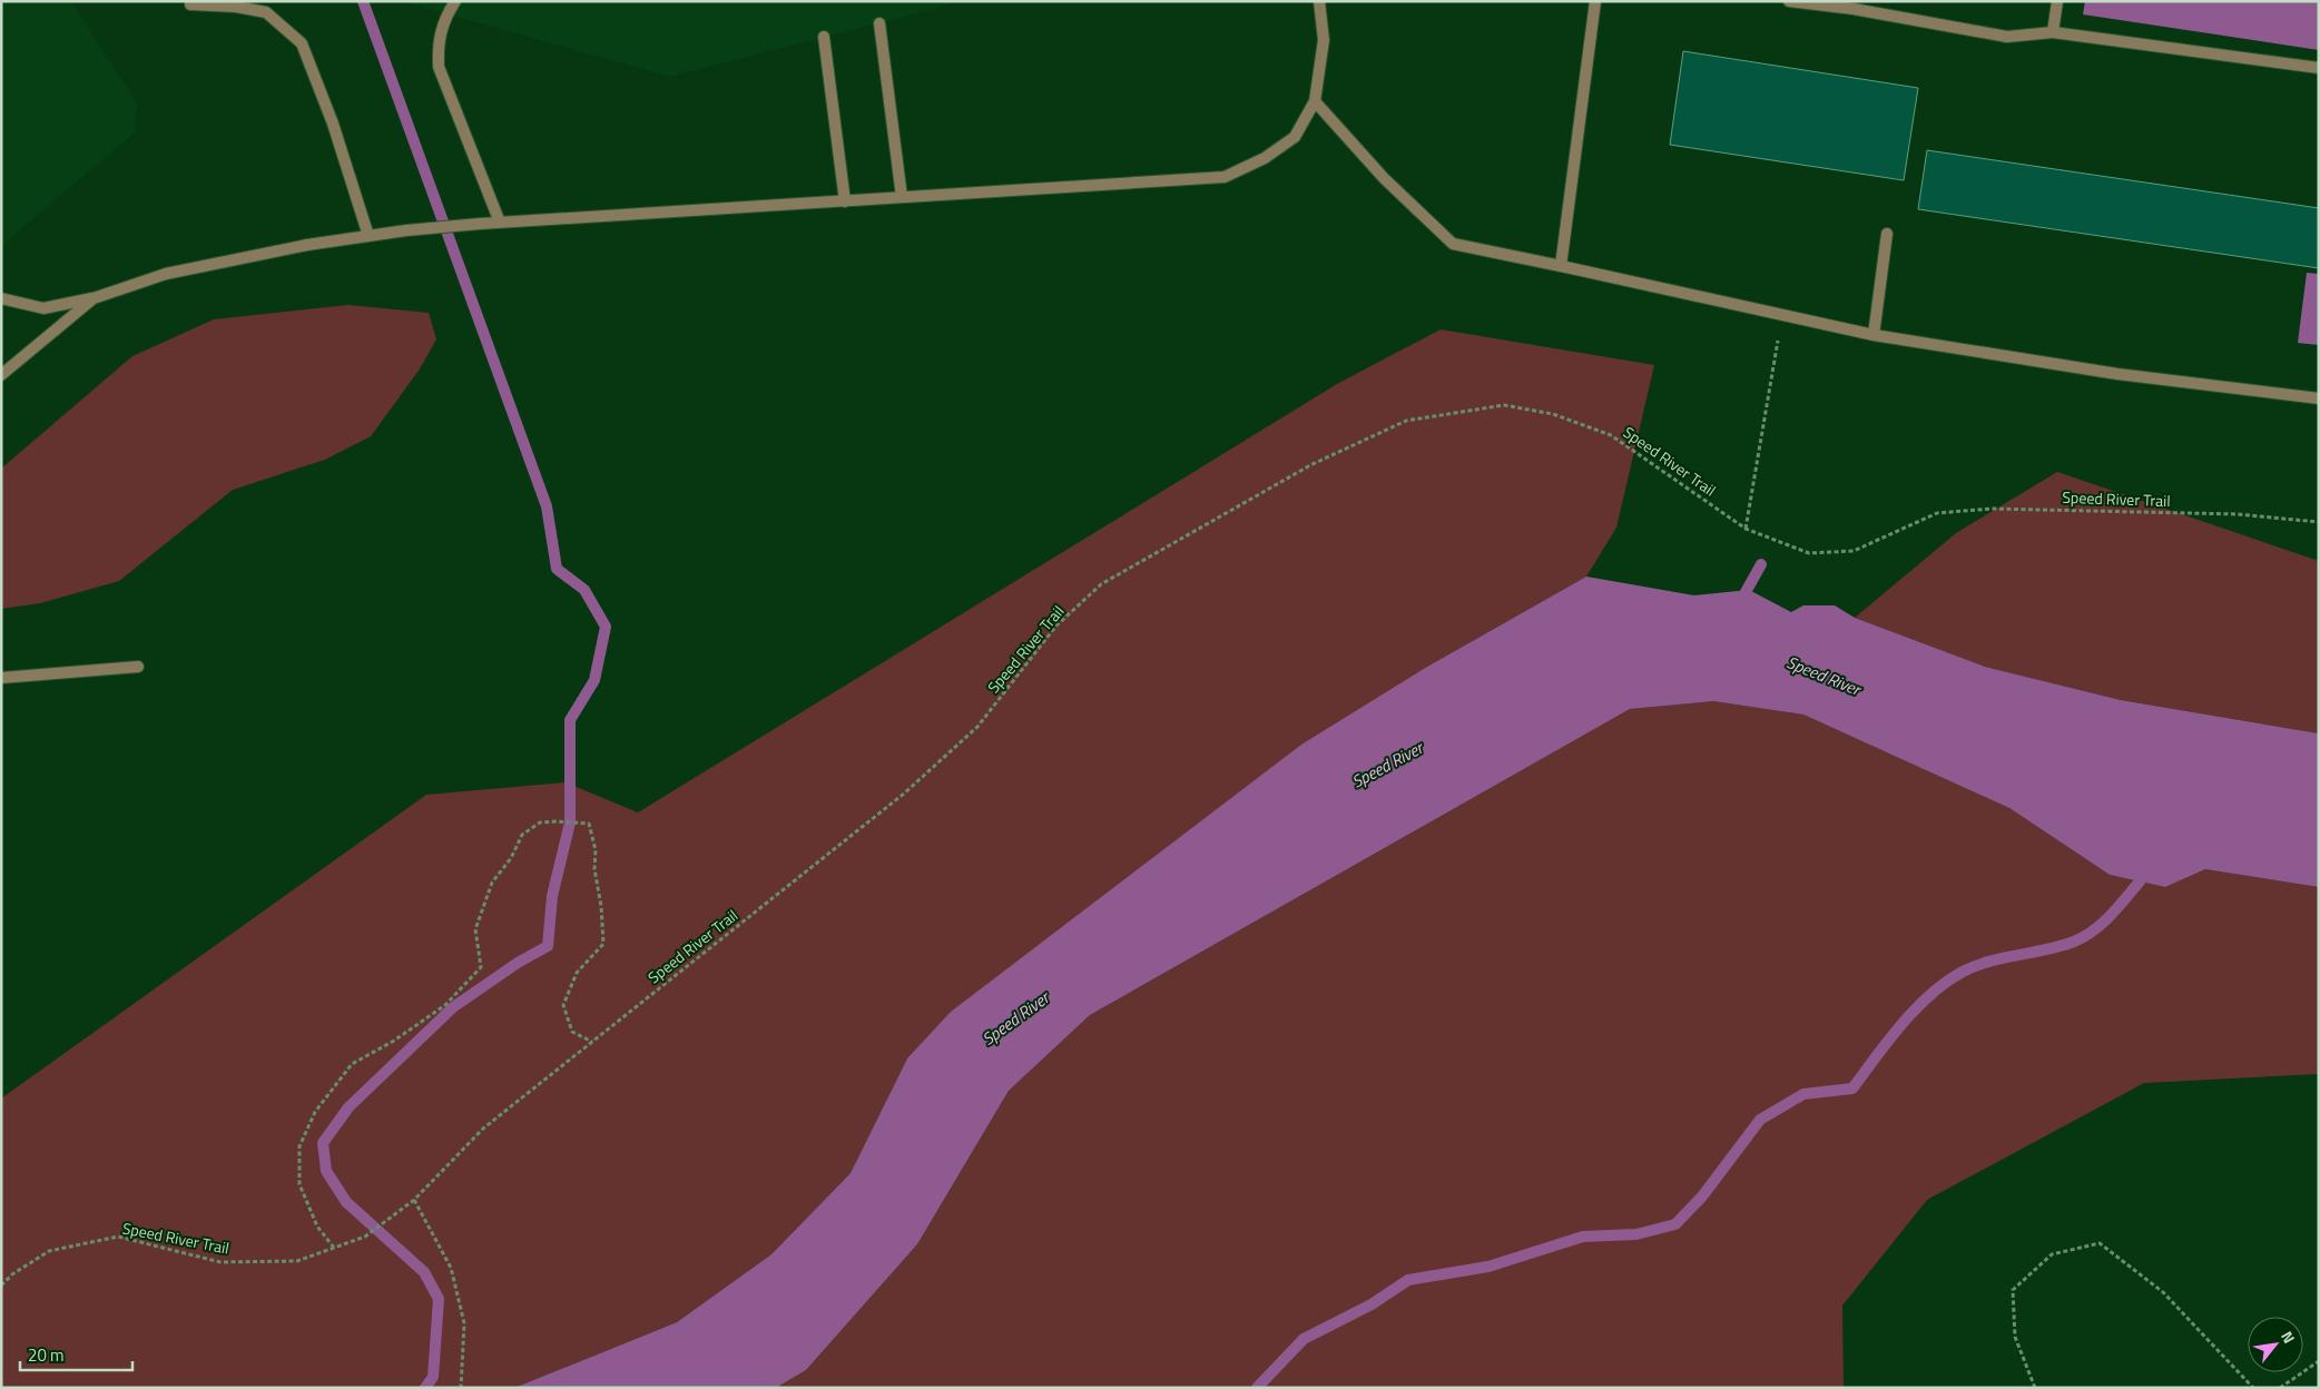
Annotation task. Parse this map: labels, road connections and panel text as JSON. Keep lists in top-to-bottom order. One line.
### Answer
{"streets":{"path":["Speed River Trail"]},"water":["Speed River"],"scale_bar":"20 m","north":"top right"}
